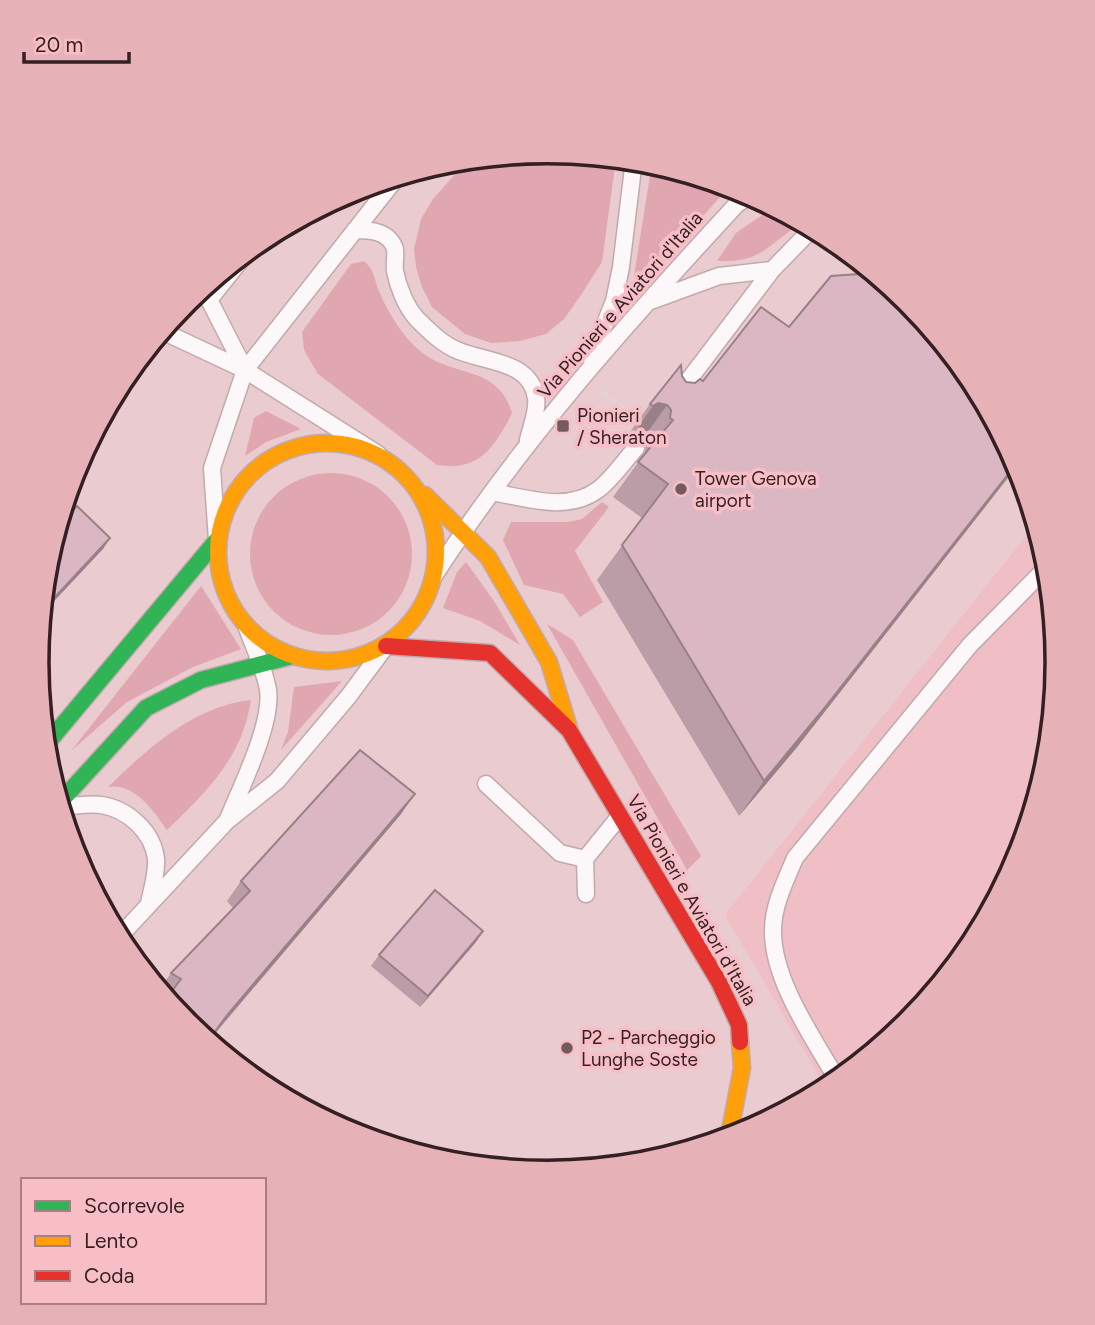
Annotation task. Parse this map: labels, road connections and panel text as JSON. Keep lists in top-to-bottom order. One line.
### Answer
{"streets":{"main road":["Via Pionieri e Aviatori d'Italia"]},"places":{"transit":["Pionieri / Sheraton"],"other":["Tower Genova airport","P2 - Parcheggio Lunghe Soste"]},"legend":["Scorrevole","Lento","Coda"],"scale_bar":"20 m"}
